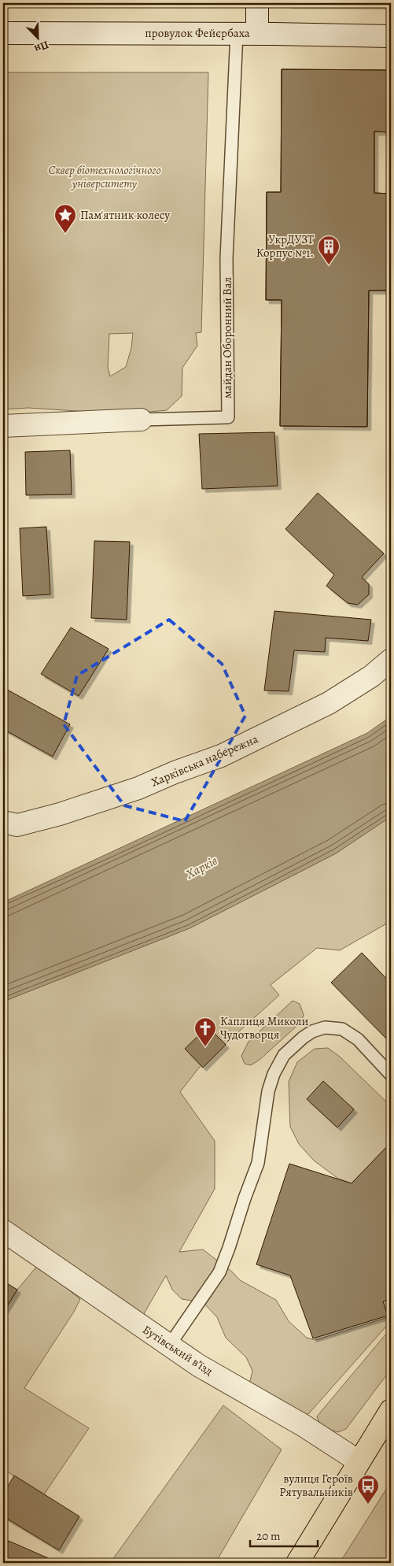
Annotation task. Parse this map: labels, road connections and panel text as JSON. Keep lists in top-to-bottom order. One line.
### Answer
{"streets":{"street":["провулок Фейєрбаха","майдан Оборонний Вал","Харківська набережна","Бутівський в’їзд"]},"crossings":[["провулок Фейєрбаха","майдан Оборонний Вал"]],"water":["Харків"],"parks":["Сквер біотехнологічного університету"],"places":{"place":["Пам'ятник колесу"],"building":["УкрДУЗТ Корпус №1."],"church":["Каплиця Миколи Чудотворця"],"bus stop":["вулиця Героїв Рятувальників"]},"scale_bar":"20 m","north":"bottom right"}
